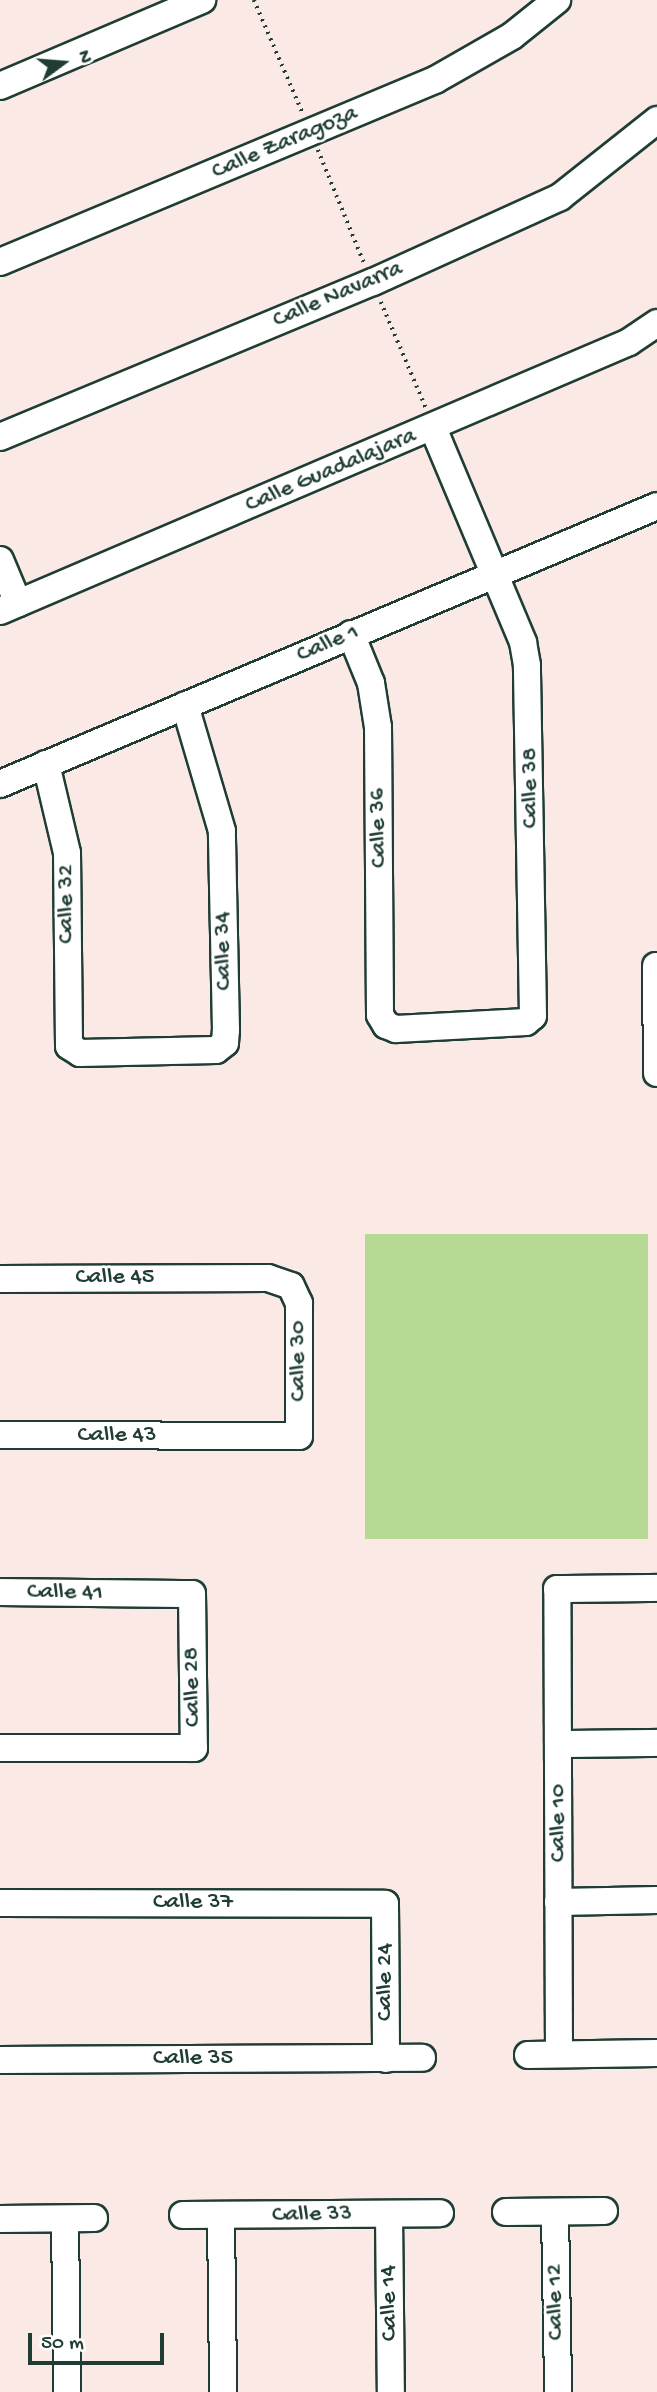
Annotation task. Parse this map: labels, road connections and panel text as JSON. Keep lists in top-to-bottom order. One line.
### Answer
{"streets":{"street":["Calle Zaragoza","Calle Navarra","Calle Guadalajara","Calle 1","Calle 38","Calle 36","Calle 32","Calle 34","Calle 45","Calle 30","Calle 43","Calle 41","Calle 28","Calle 10","Calle 37","Calle 24","Calle 35","Calle 33","Calle 12","Calle 14"]},"crossings":[["Calle Guadalajara","Calle 38"],["Calle 1","Calle 38"],["Calle 1","Calle 36"],["Calle 1","Calle 32"],["Calle 1","Calle 34"],["Calle 38","Calle 36"],["Calle 32","Calle 34"],["Calle 45","Calle 30"],["Calle 30","Calle 43"],["Calle 41","Calle 28"],["Calle 37","Calle 24"],["Calle 24","Calle 35"],["Calle 33","Calle 14"]],"scale_bar":"50 m","north":"right"}
